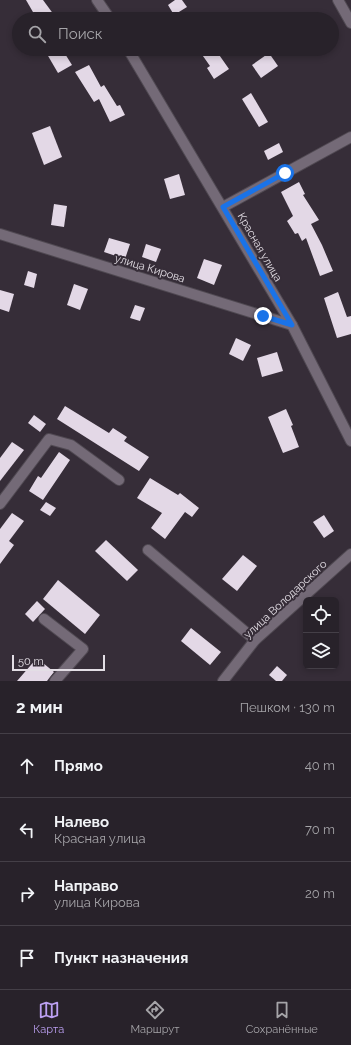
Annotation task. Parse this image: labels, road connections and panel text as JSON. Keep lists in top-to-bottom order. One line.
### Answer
{"streets":{"street":["Красная улица","улица Кирова","улица Володарского"]},"crossings":[["Красная улица","улица Кирова"]],"scale_bar":"50 m","page":{"search":"Поиск","scale":"50 m","heading":["2 мин","Пешком · 130 m"],"list":[["Прямо","40 m"],["Налево","Красная улица","70 m"],["Направо","улица Кирова","20 m"],"Пункт назначения"],"nav":["Карта","Маршрут","Сохранённые"]}}
